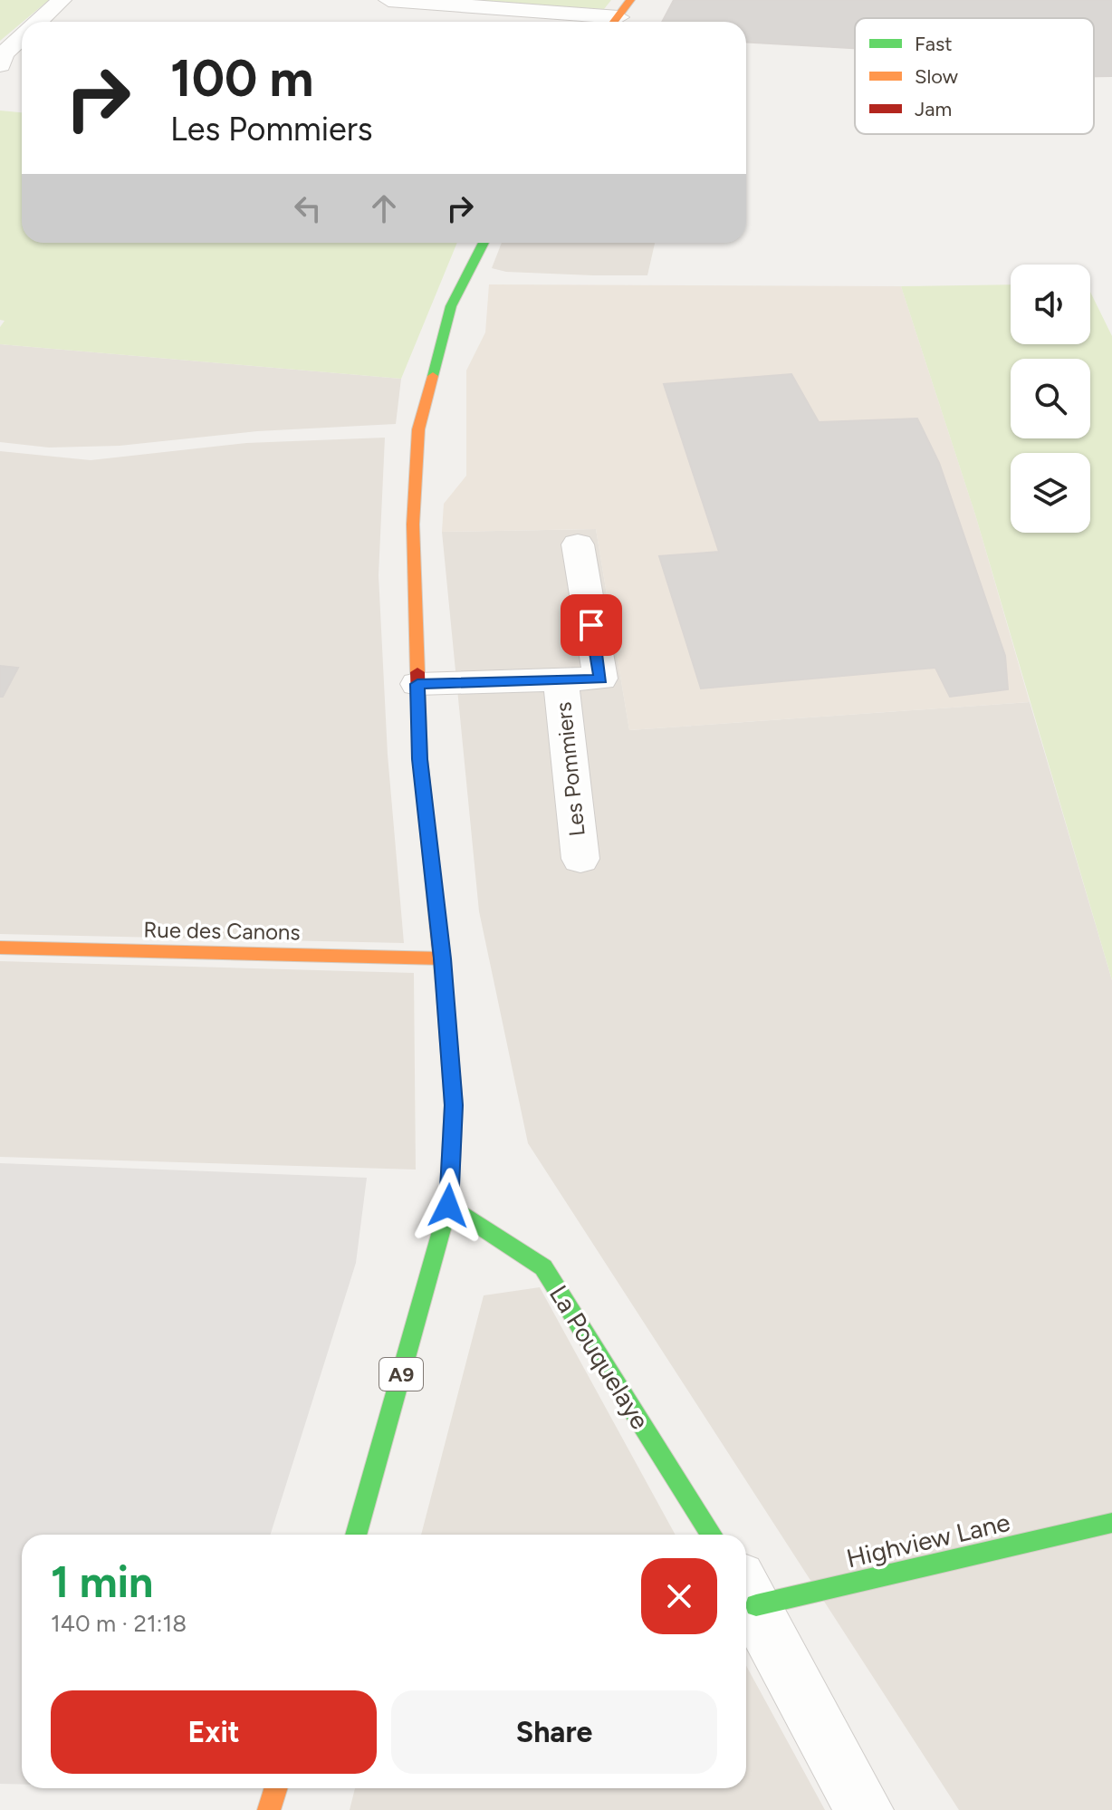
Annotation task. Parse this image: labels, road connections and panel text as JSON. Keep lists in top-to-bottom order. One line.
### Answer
{"streets":{"main road":["Rue des Canons","La Pouquelaye","A9","Highview Lane"],"street":["Les Pommiers"]},"crossings":[["Les Pommiers","A9"],["Rue des Canons","A9"],["La Pouquelaye","A9"]],"legend":["Fast","Slow","Jam"],"page":{"turn":["100 m","Les Pommiers"],"heading":["1 min","140 m · 21:18"],"buttons":["Exit","Share"]}}
